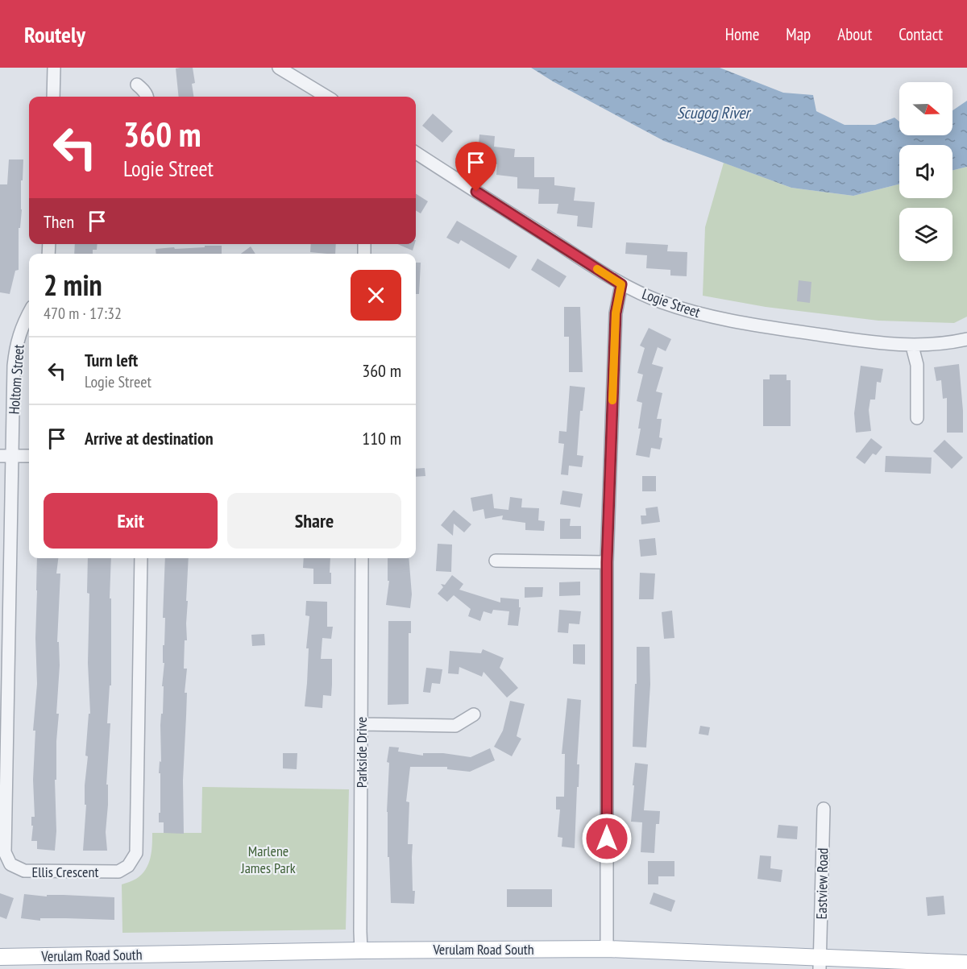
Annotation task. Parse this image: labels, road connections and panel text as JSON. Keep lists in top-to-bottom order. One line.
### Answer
{"streets":{"main road":["Verulam Road South"],"street":["Logie Street","Holtom Street","Parkside Drive","Ellis Crescent","Eastview Road"]},"crossings":[["Holtom Street","Ellis Crescent"],["Parkside Drive","Verulam Road South"],["Eastview Road","Verulam Road South"]],"water":["Scugog River"],"parks":["Marlene James Park"],"north":"right","page":{"header":"Routely","nav":["Home","Map","About","Contact"],"turn":["360 m","Logie Street"],"then":"Then","heading":["2 min","470 m · 17:32"],"list":[{"name":"Turn left","note":"Logie Street","value":"360 m"},{"name":"Arrive at destination","value":"110 m"}],"buttons":["Exit","Share"]}}
